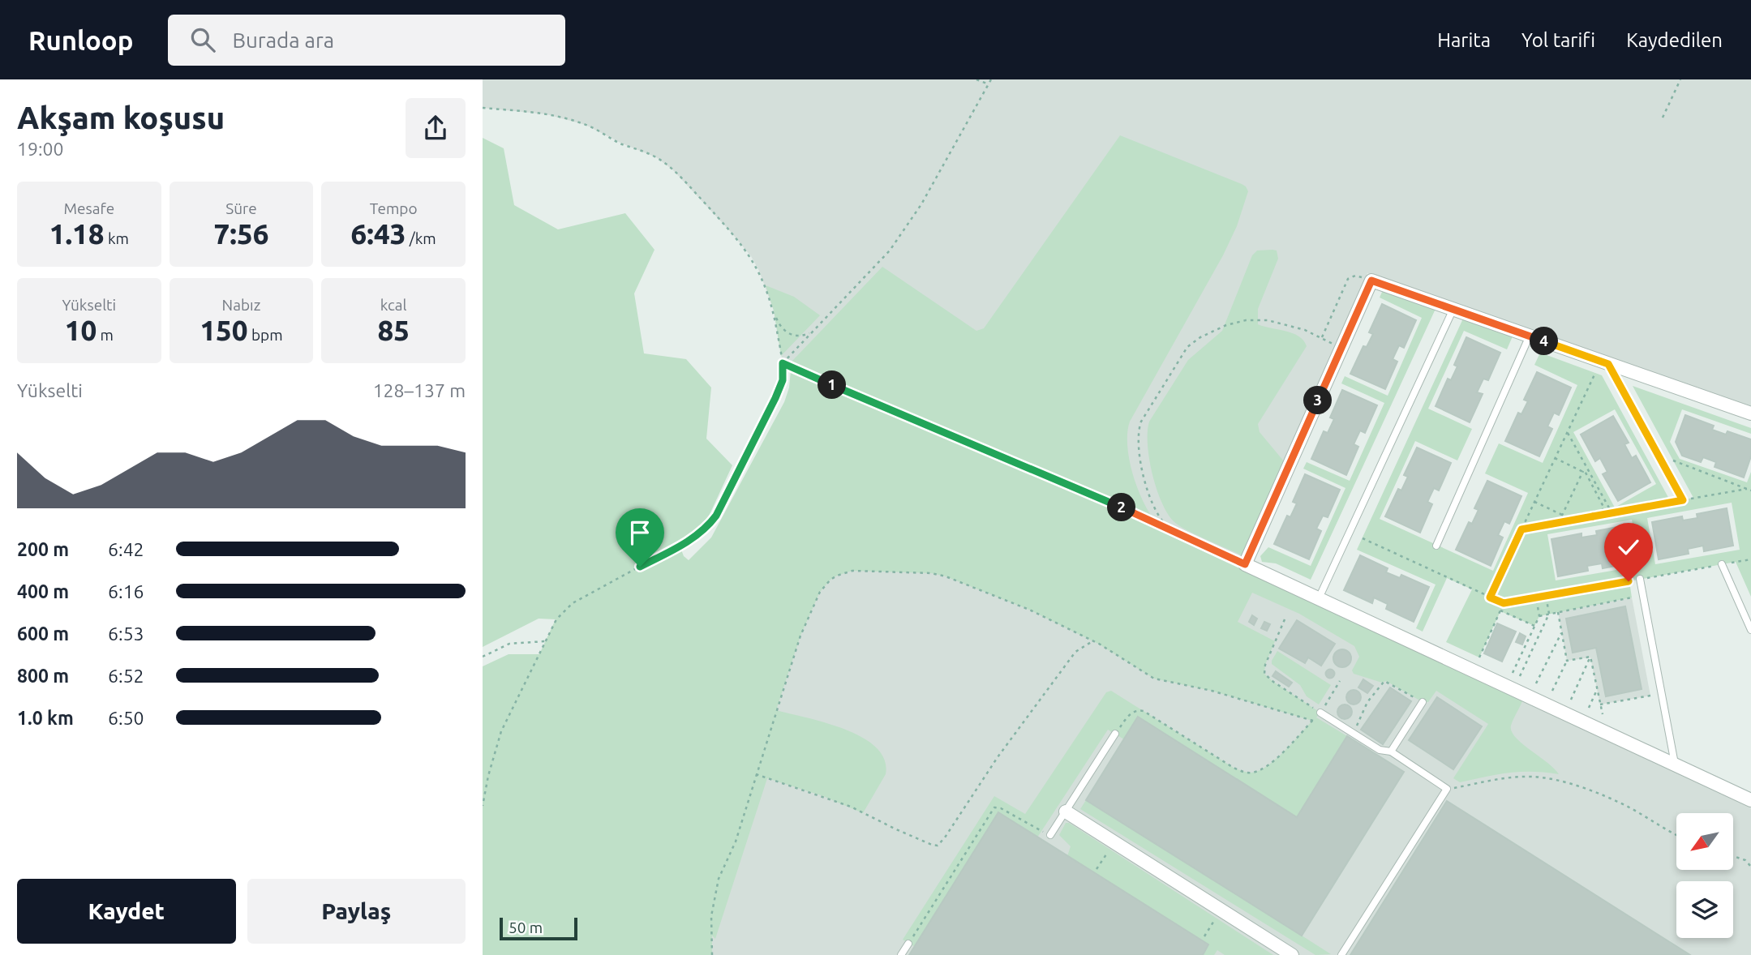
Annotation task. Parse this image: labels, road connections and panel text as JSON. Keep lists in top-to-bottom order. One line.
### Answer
{"scale_bar":"50 m","north":"bottom left","page":{"header":"Runloop","search":"Burada ara","nav":["Harita","Yol tarifi","Kaydedilen"],"heading":["Akşam koşusu","19:00"],"stats":[["Mesafe","1.18 km"],["Süre","7:56"],["Tempo","6:43 /km"],["Yükselti","10 m"],["Nabız","150 bpm"],["kcal","85"]],"pins":["4","1","3","2"],"chart":["Yükselti","128–137 m"],"list":[{"name":"200 m","note":"6:42"},{"name":"400 m","note":"6:16"},{"name":"600 m","note":"6:53"},{"name":"800 m","note":"6:52"},{"name":"1.0 km","note":"6:50"}],"buttons":["Kaydet","Paylaş"],"scale":"50 m"}}
